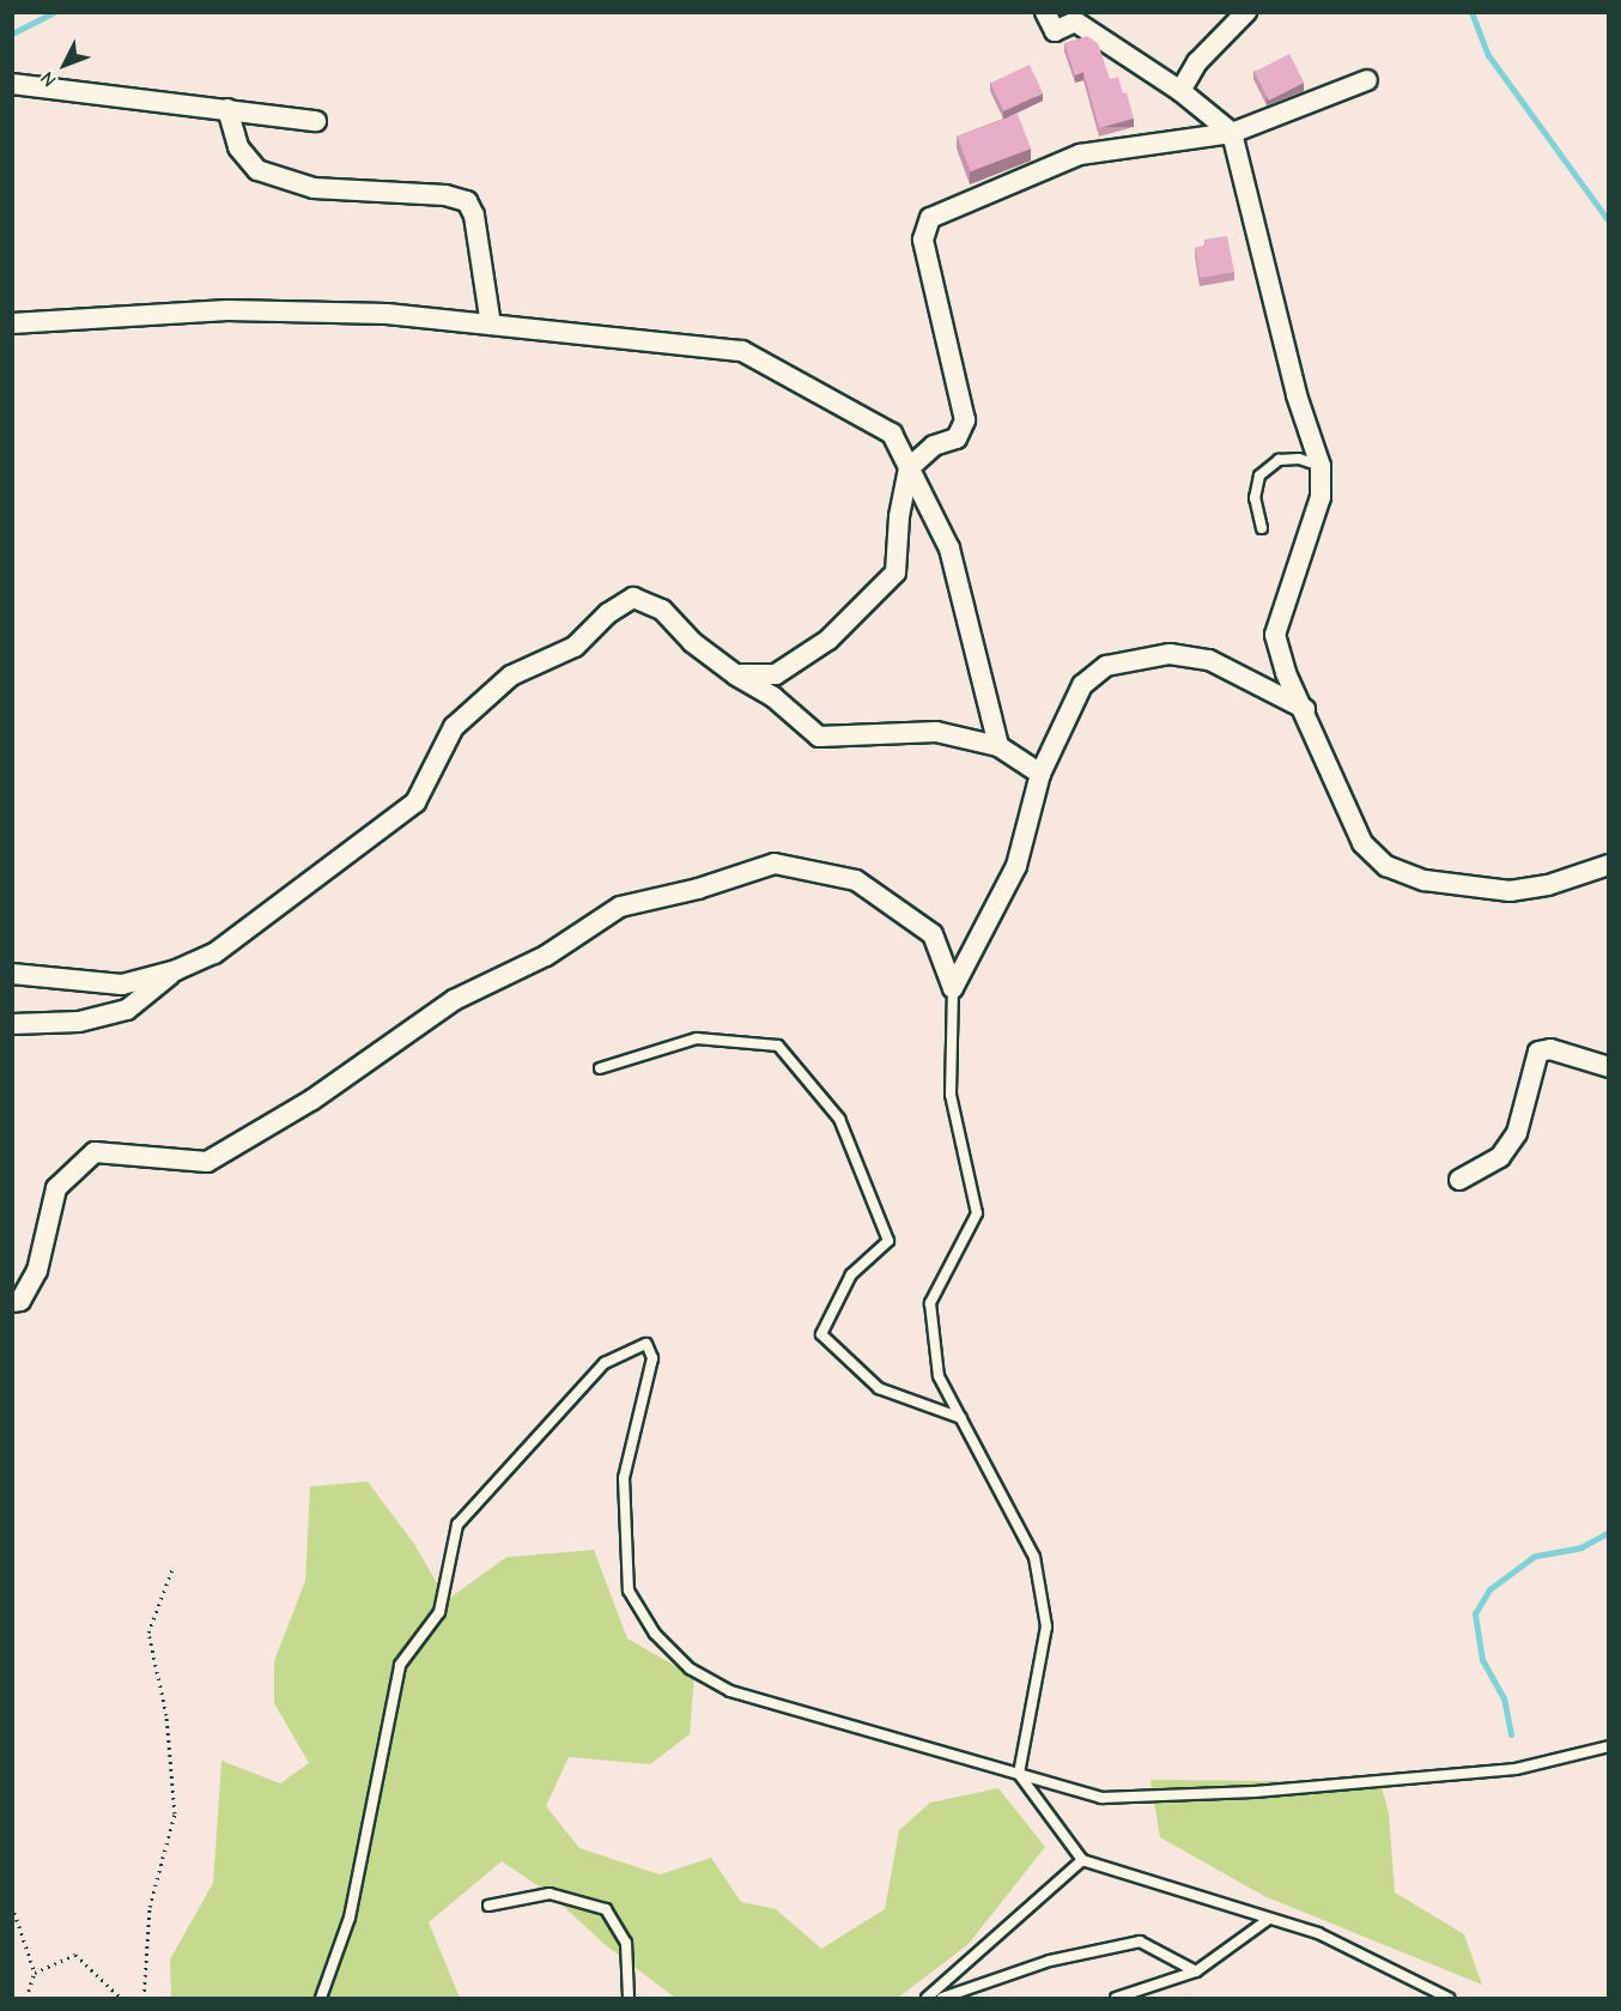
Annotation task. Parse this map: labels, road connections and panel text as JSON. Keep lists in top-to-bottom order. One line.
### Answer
{"north":"bottom left"}
